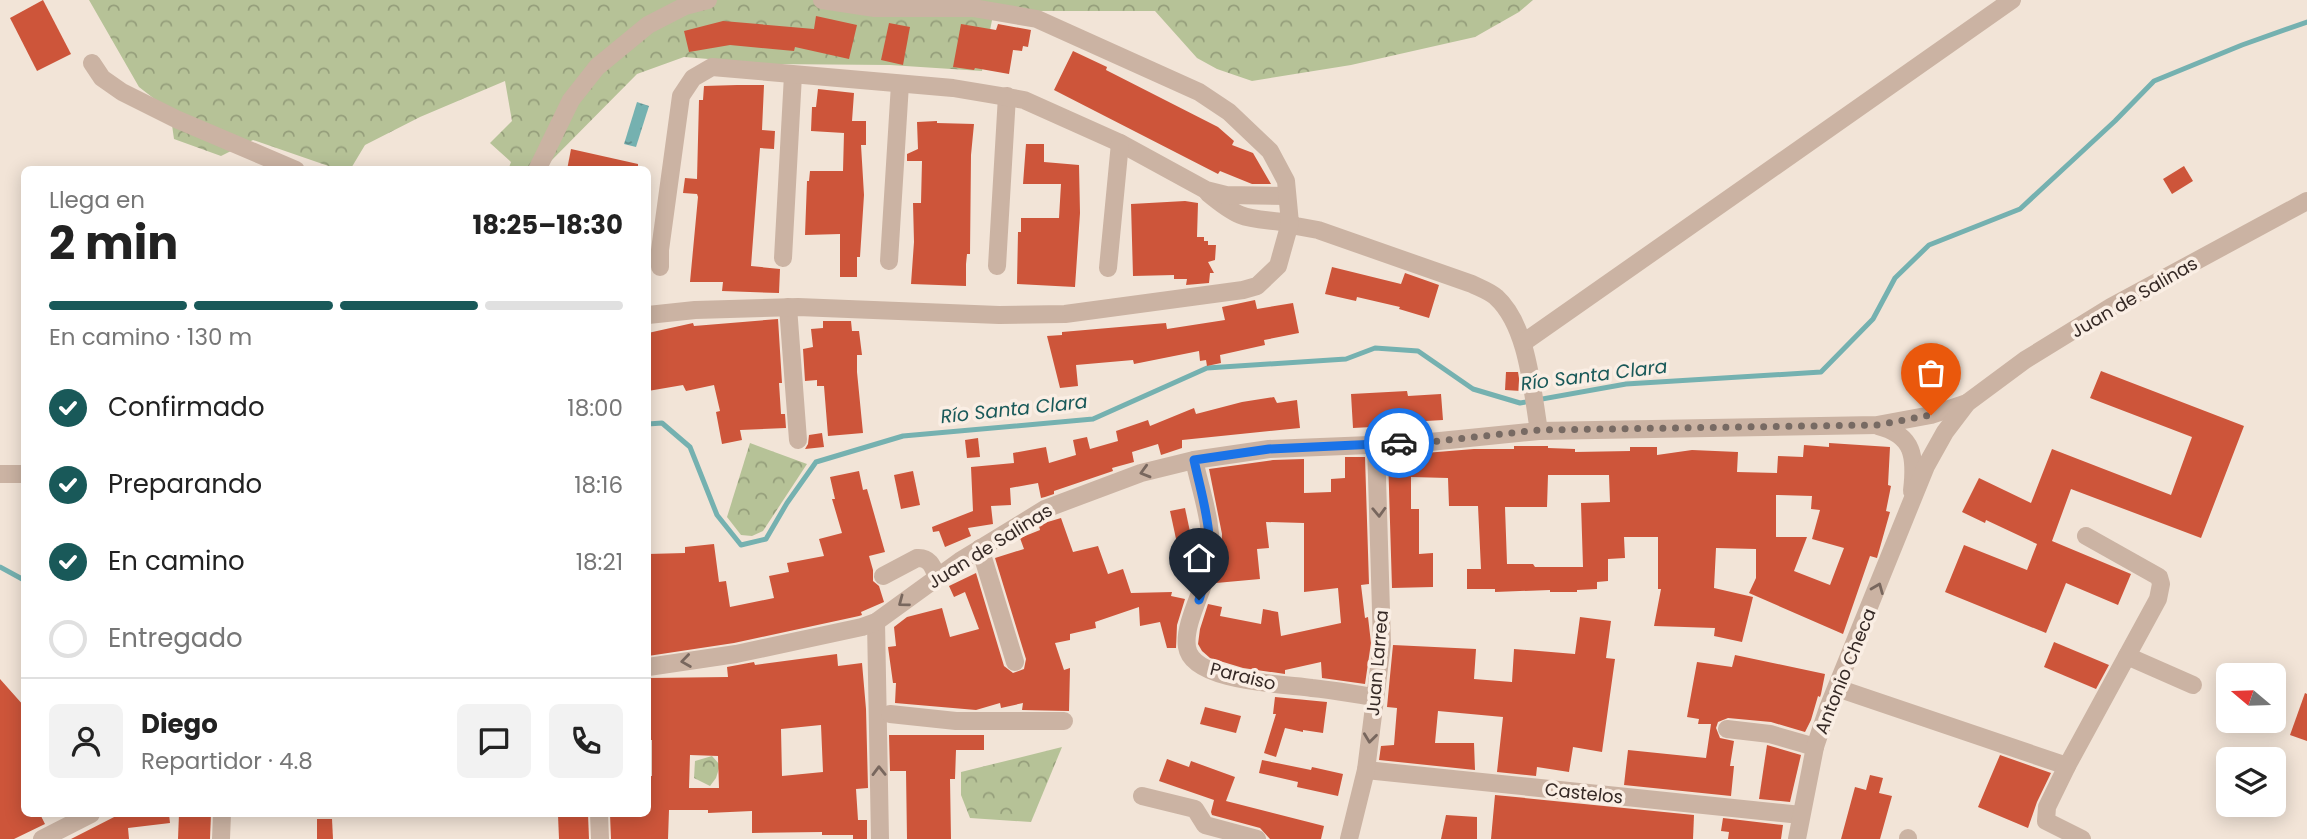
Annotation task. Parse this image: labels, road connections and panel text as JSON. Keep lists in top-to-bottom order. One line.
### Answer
{"streets":{"street":["Juan de Salinas","Juan Larrea","Antonio Checa","Paraiso","Castelos"]},"crossings":[["Juan de Salinas","Juan Larrea"],["Juan de Salinas","Antonio Checa"],["Juan de Salinas","Paraiso"],["Juan Larrea","Paraiso"],["Juan Larrea","Castelos"],["Antonio Checa","Castelos"]],"one_way":["Juan Larrea","Antonio Checa"],"water":["Río Santa Clara"],"north":"left","page":{"heading":["2 min","Llega en","18:25–18:30"],"panel":["Diego","Repartidor · 4.8"],"bar":"En camino · 130 m","list":[["Confirmado","18:00"],["Preparando","18:16"],["En camino","18:21"],"Entregado"]}}
